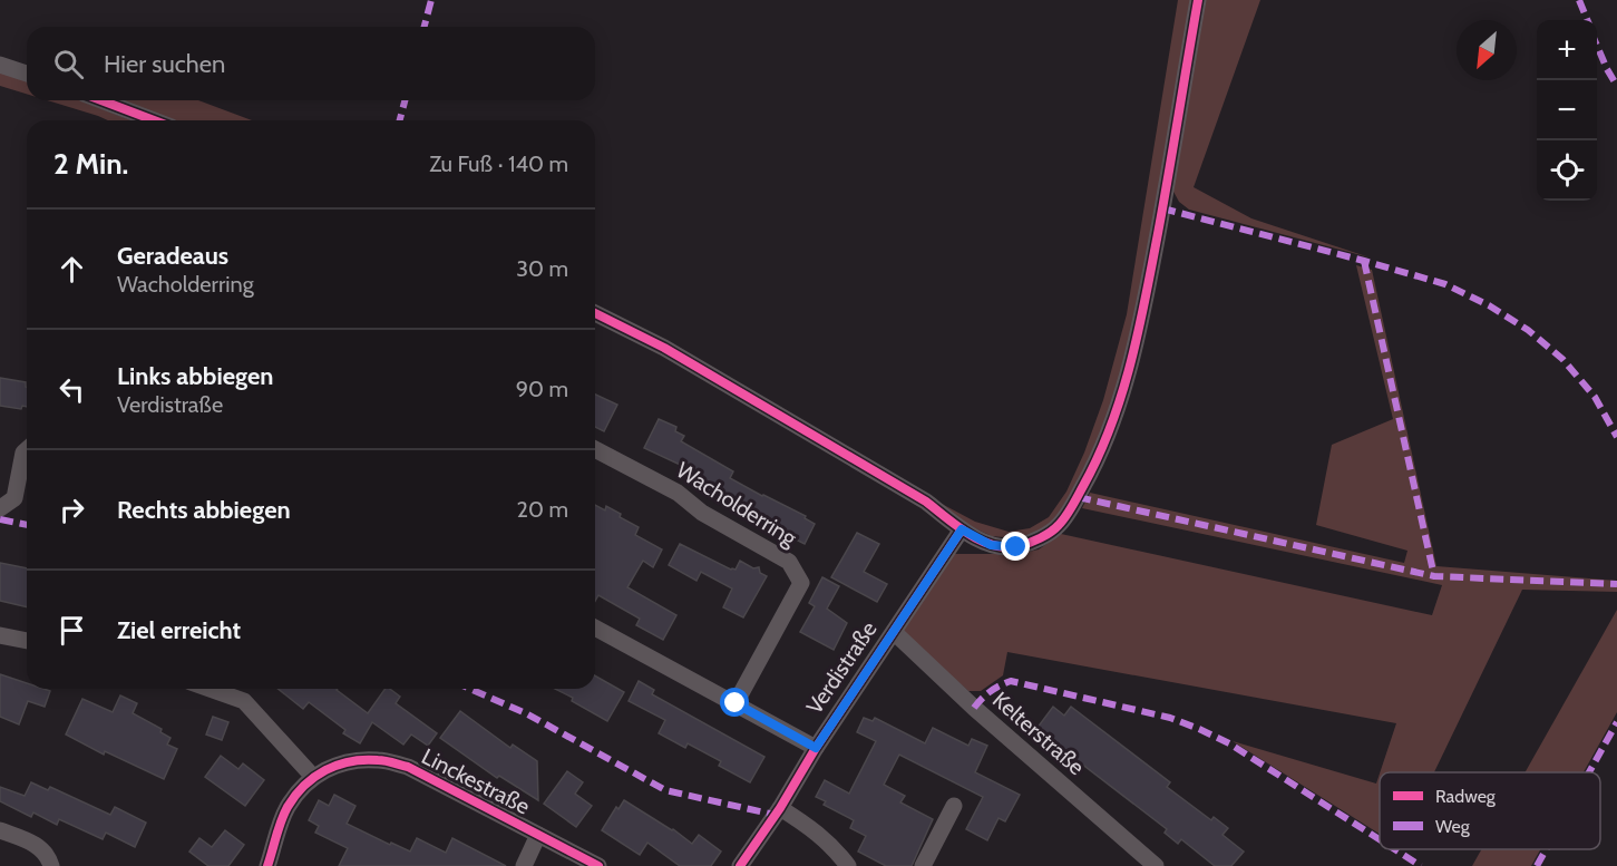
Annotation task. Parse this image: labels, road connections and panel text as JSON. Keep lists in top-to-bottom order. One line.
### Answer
{"streets":{"street":["Wacholderring","Verdistraße","Kelterstraße","Linckestraße"]},"crossings":[["Verdistraße","Kelterstraße"]],"legend":["Radweg","Weg"],"north":"bottom left","page":{"map_buttons":["+","−"],"search":"Hier suchen","heading":["2 Min.","Zu Fuß · 140 m"],"list":[["Geradeaus","Wacholderring","30 m"],["Links abbiegen","Verdistraße","90 m"],["Rechts abbiegen","20 m"],"Ziel erreicht"]}}
